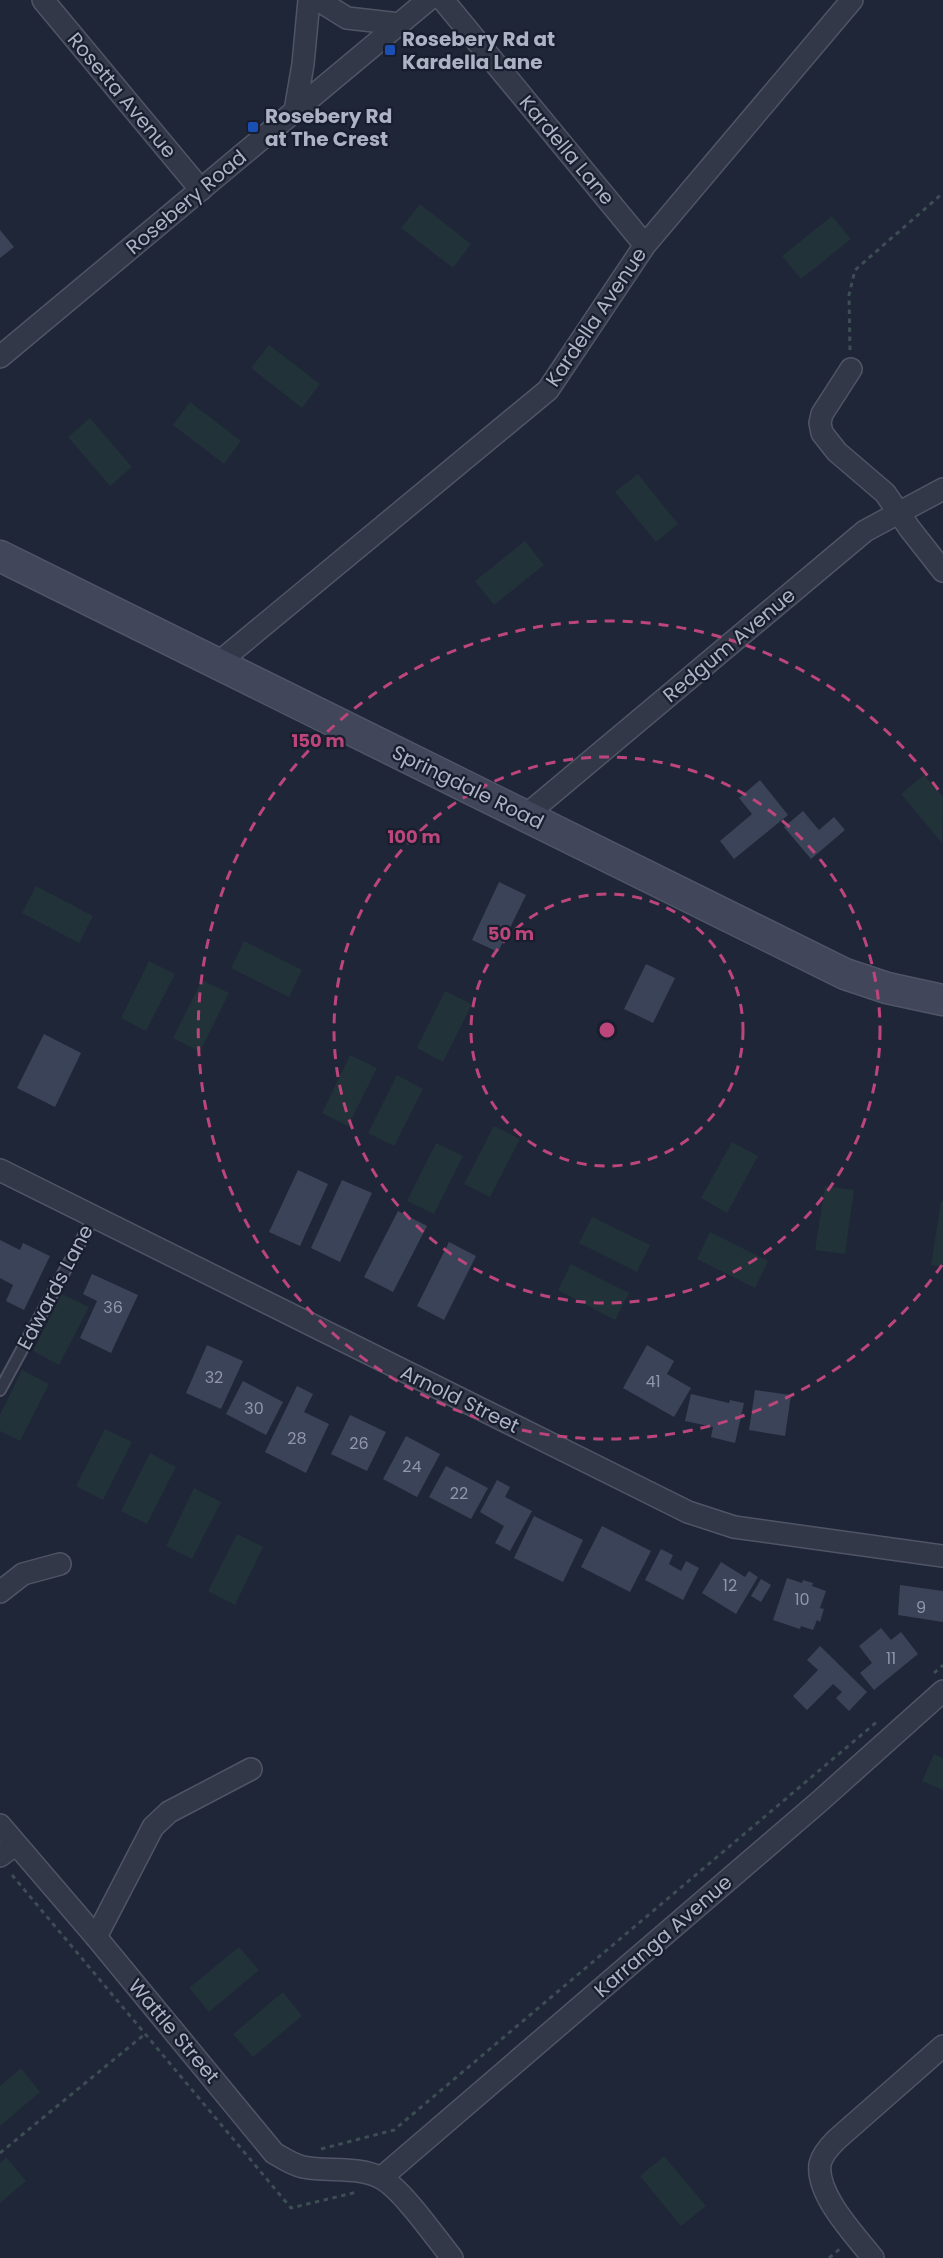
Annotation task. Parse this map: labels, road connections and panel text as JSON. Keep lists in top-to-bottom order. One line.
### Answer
{"streets":{"main road":["Springdale Road"],"street":["Rosetta Avenue","Kardella Lane","Rosebery Road","Kardella Avenue","Redgum Avenue","Arnold Street","Karranga Avenue","Wattle Street"],"lane":["Edwards Lane"]},"crossings":[["Rosetta Avenue","Rosebery Road"],["Kardella Lane","Kardella Avenue"],["Kardella Avenue","Springdale Road"],["Redgum Avenue","Springdale Road"],["Edwards Lane","Arnold Street"],["Karranga Avenue","Wattle Street"]],"places":{"transit":["Rosebery Rd at Kardella Lane","Rosebery Rd at The Crest"]},"house_numbers":["36","32","41","30","28","26","24","22","12","10","9","11"],"rings":["150 m","100 m","50 m"]}
